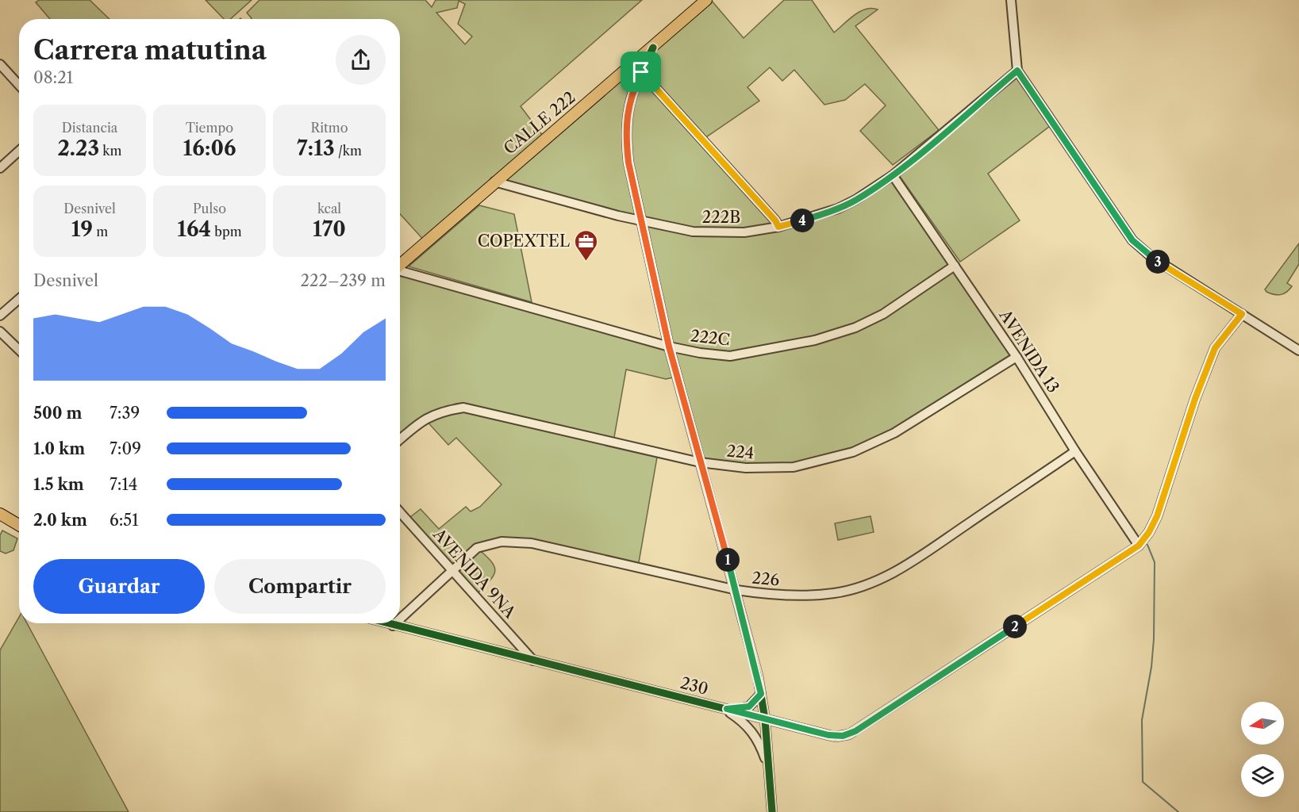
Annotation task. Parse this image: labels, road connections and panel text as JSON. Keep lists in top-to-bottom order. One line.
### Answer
{"streets":{"main road":["CALLE 222"],"street":["222B","222C","AVENIDA 13","224","AVENIDA 9NA","226","230"]},"crossings":[["CALLE 222","222B"],["222B","AVENIDA 13"],["222C","AVENIDA 13"],["AVENIDA 13","224"],["AVENIDA 13","226"],["AVENIDA 13","230"],["AVENIDA 9NA","226"],["AVENIDA 9NA","230"],["226","230"]],"places":{"office":["COPEXTEL"]},"north":"left","page":{"heading":["Carrera matutina","08:21"],"stats":[["Distancia","2.23 km"],["Tiempo","16:06"],["Ritmo","7:13 /km"],["Desnivel","19 m"],["Pulso","164 bpm"],["kcal","170"]],"pins":["4","3","1","2"],"chart":["Desnivel","222–239 m"],"list":[{"name":"500 m","note":"7:39"},{"name":"1.0 km","note":"7:09"},{"name":"1.5 km","note":"7:14"},{"name":"2.0 km","note":"6:51"}],"buttons":["Guardar","Compartir"]}}
